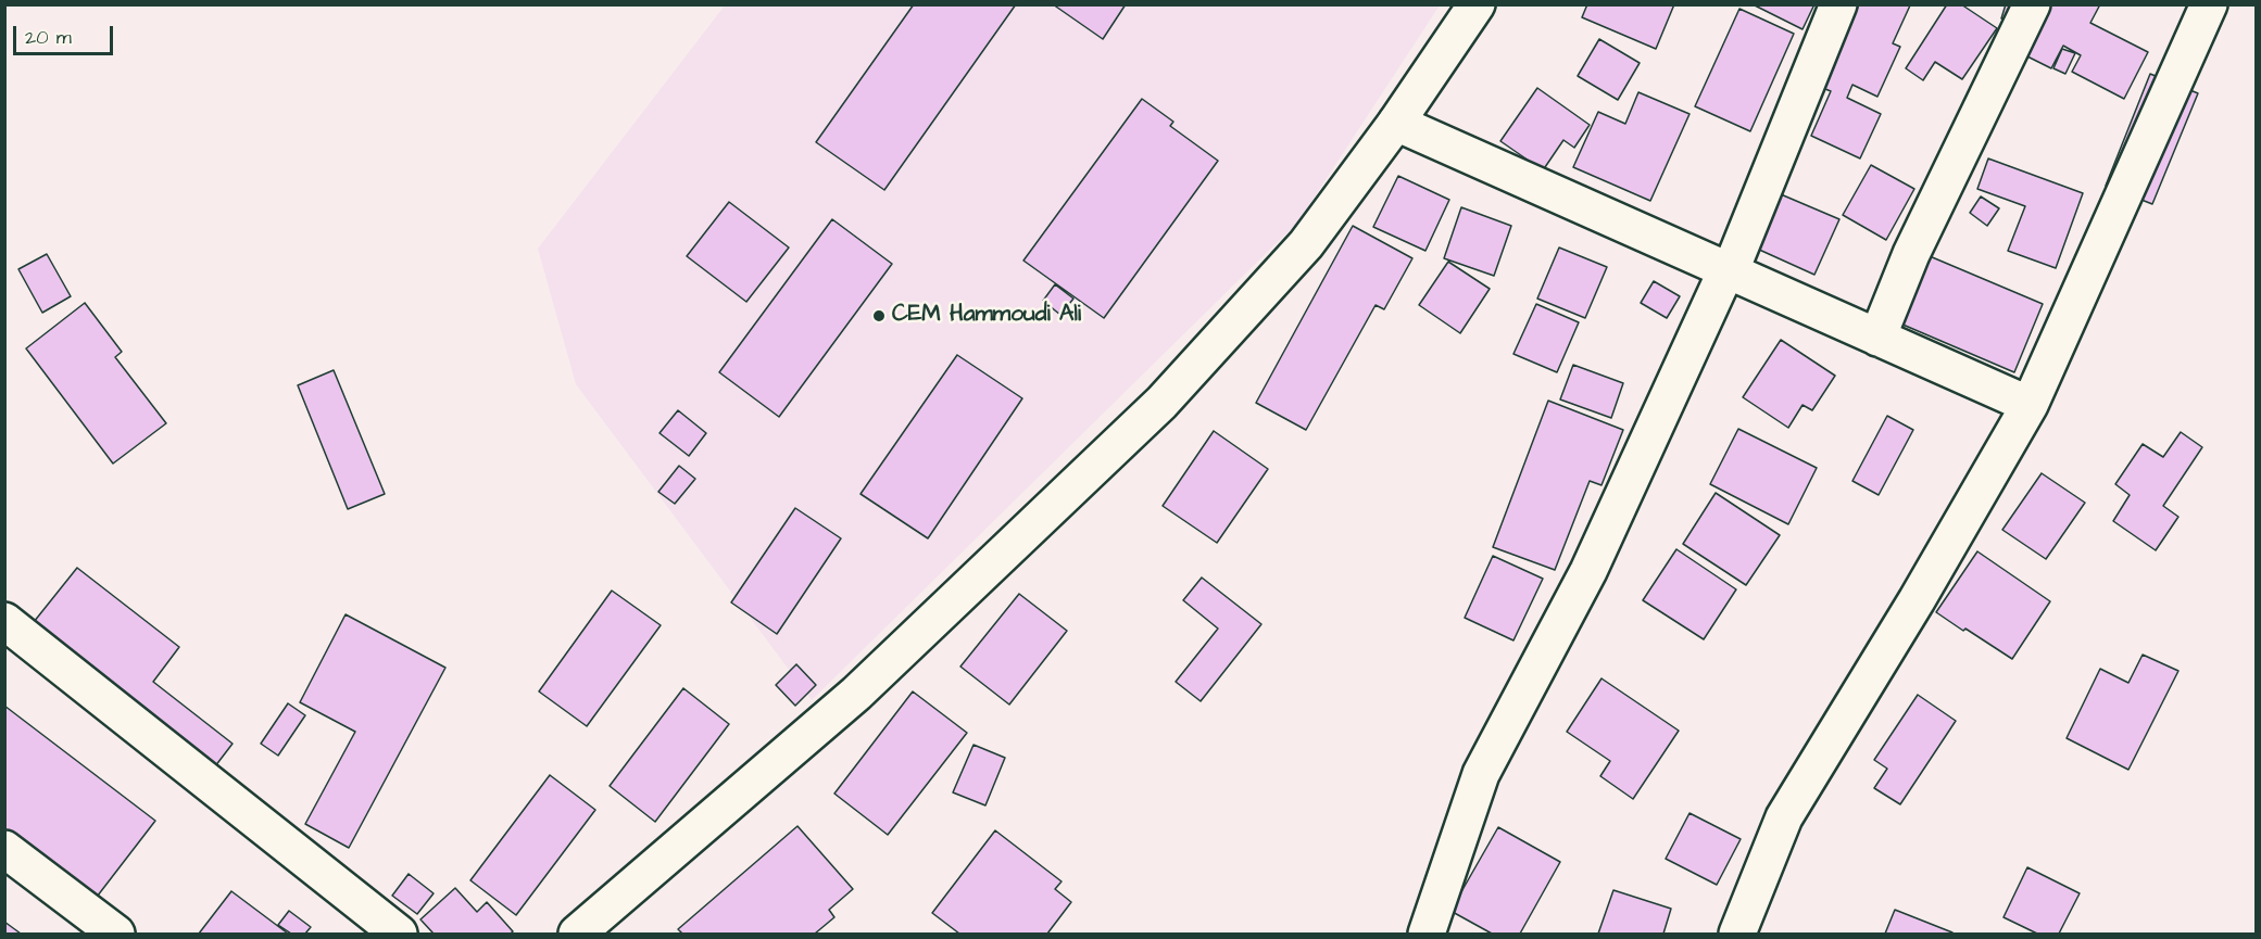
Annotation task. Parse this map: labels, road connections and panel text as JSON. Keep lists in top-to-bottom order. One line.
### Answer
{"places":["CEM Hammoudi Ali"],"scale_bar":"20 m"}
